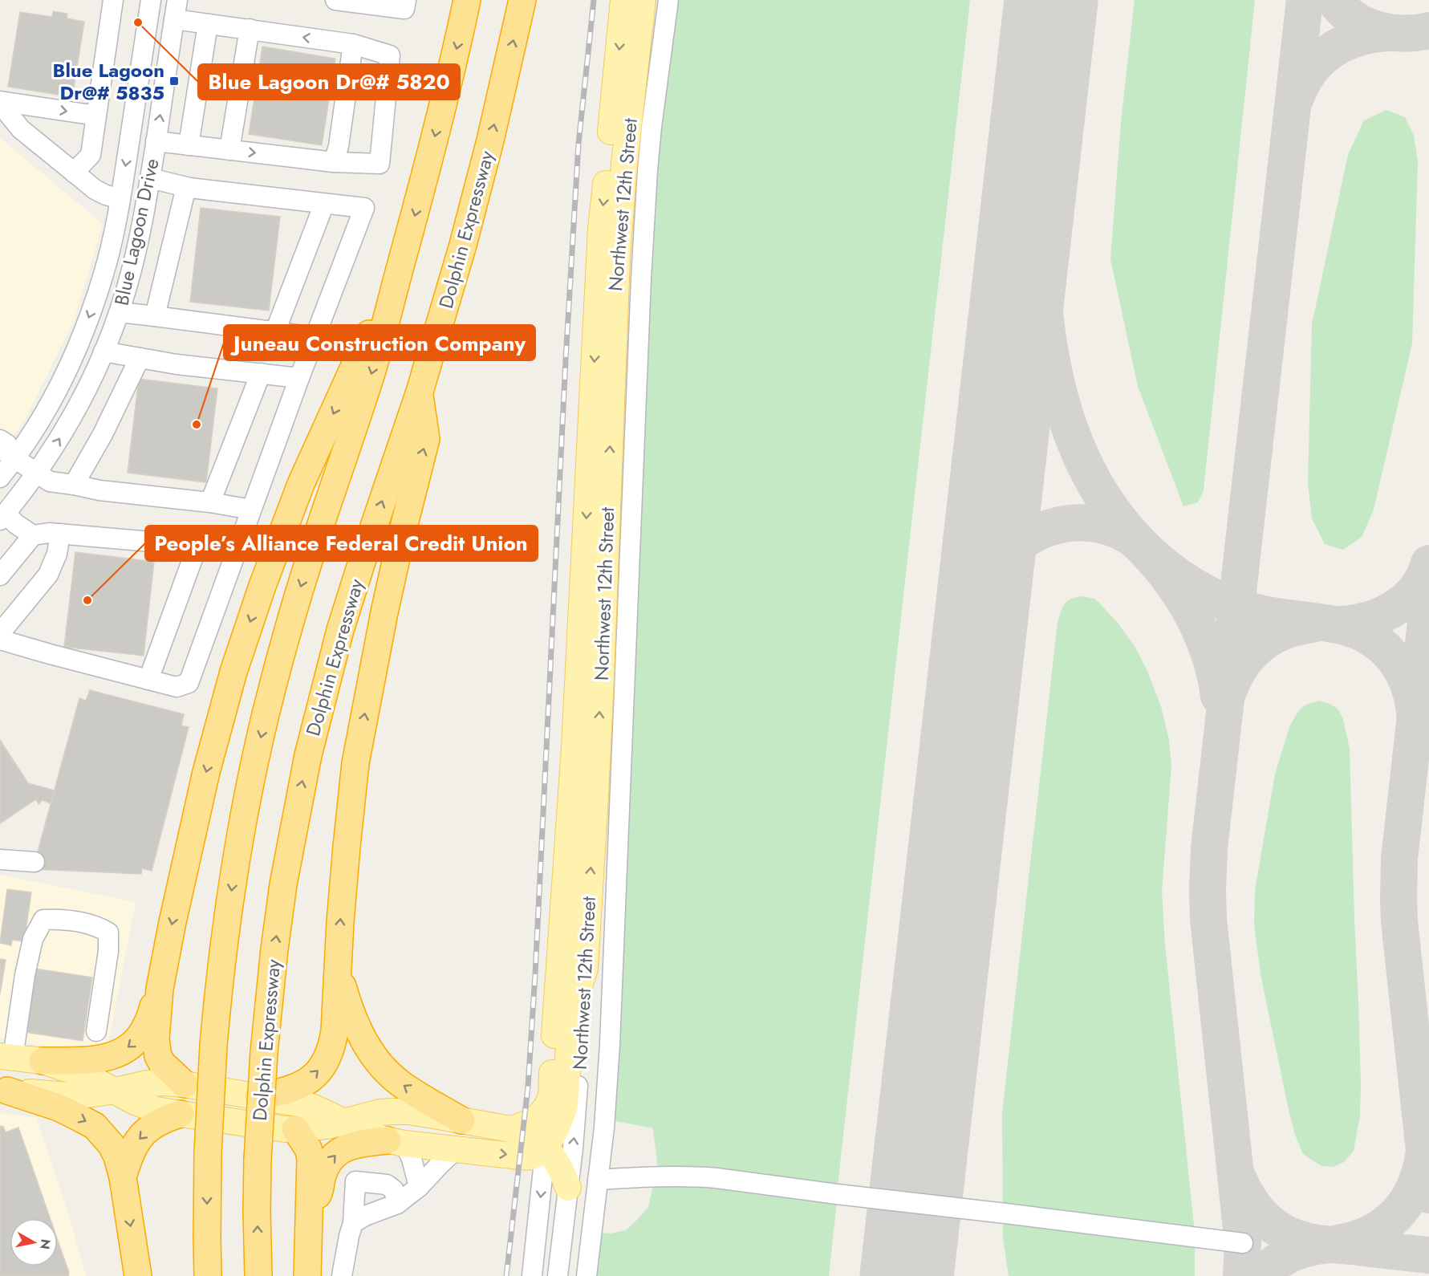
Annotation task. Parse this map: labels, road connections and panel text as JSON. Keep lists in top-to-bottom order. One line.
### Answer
{"streets":{"highway":["Dolphin Expressway"],"main road":["Northwest 12th Street"],"street":["Blue Lagoon Drive"]},"places":{"other":["Blue Lagoon Dr@# 5820","Juneau Construction Company","People’s Alliance Federal Credit Union"],"transit":["Blue Lagoon Dr@# 5835"]},"north":"right"}
